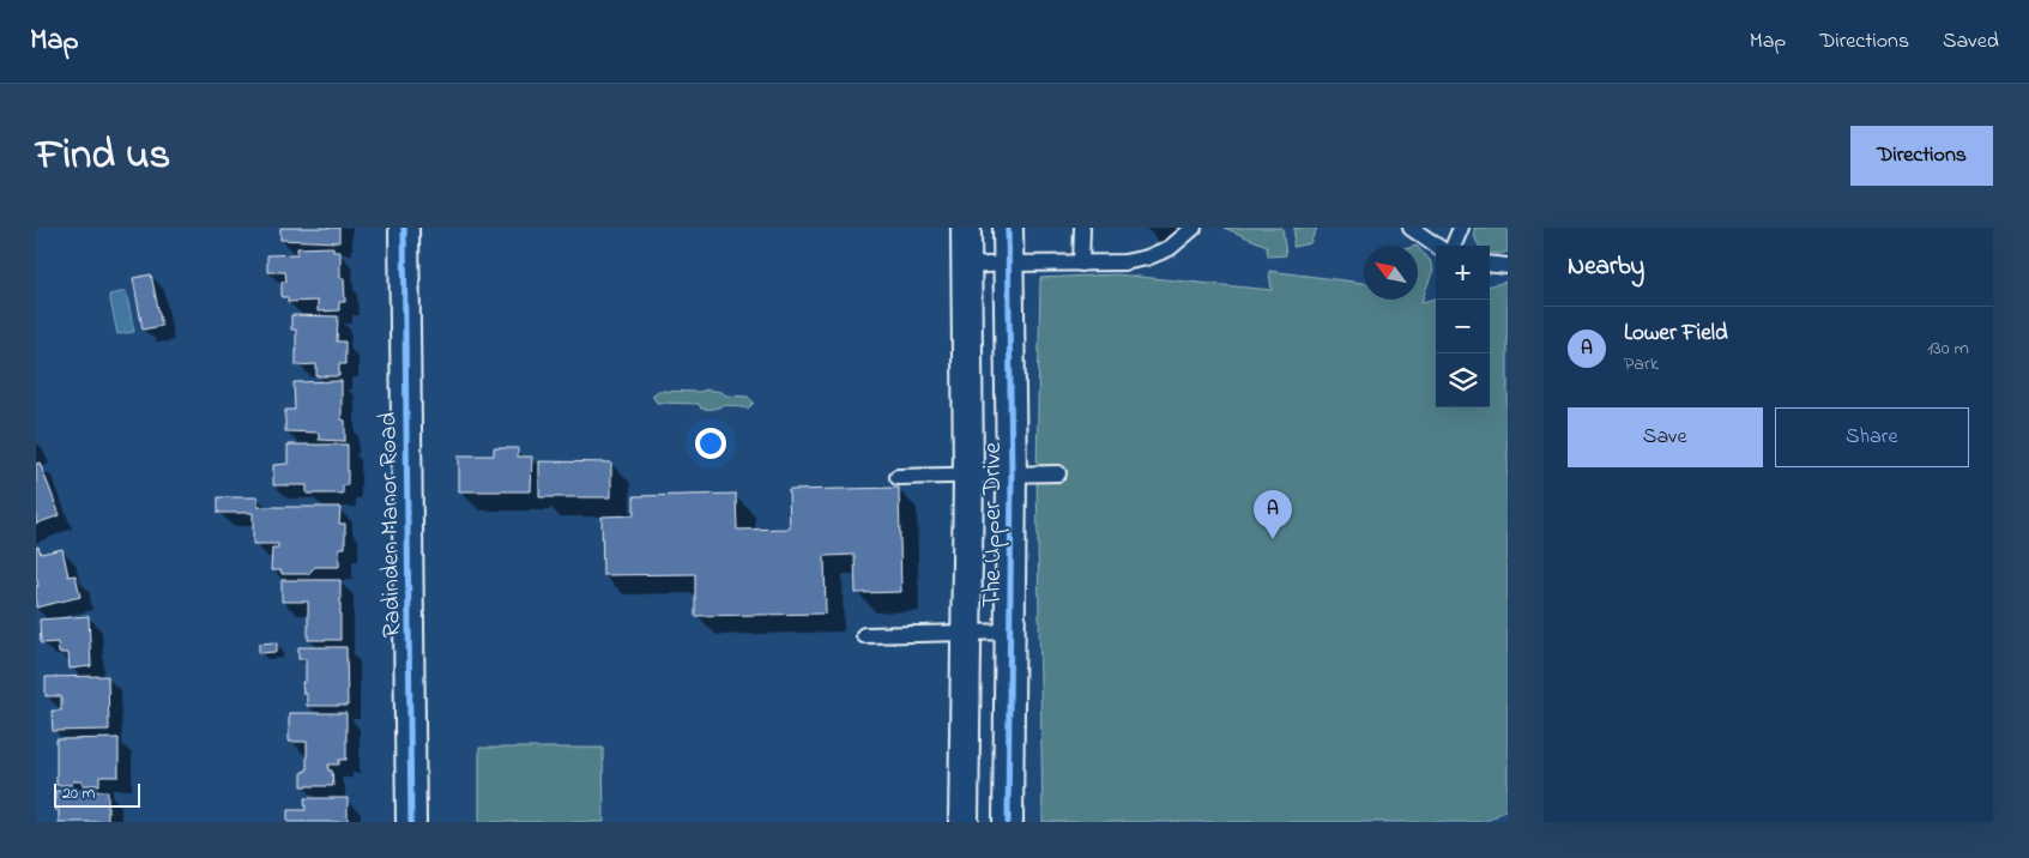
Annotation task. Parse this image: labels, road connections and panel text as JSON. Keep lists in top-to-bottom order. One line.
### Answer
{"streets":{"street":["Radinden Manor Road","The Upper Drive"]},"scale_bar":"20 m","north":"top left","page":{"header":"Map","nav":["Map","Directions","Saved"],"title":"Find us","buttons":["Directions",["Save","Share"]],"heading":"Nearby","map_buttons":["+","−"],"list":[{"mark":"A","name":"Lower Field","note":"Park","value":"130 m"}],"pins":"A","scale":"20 m"}}
